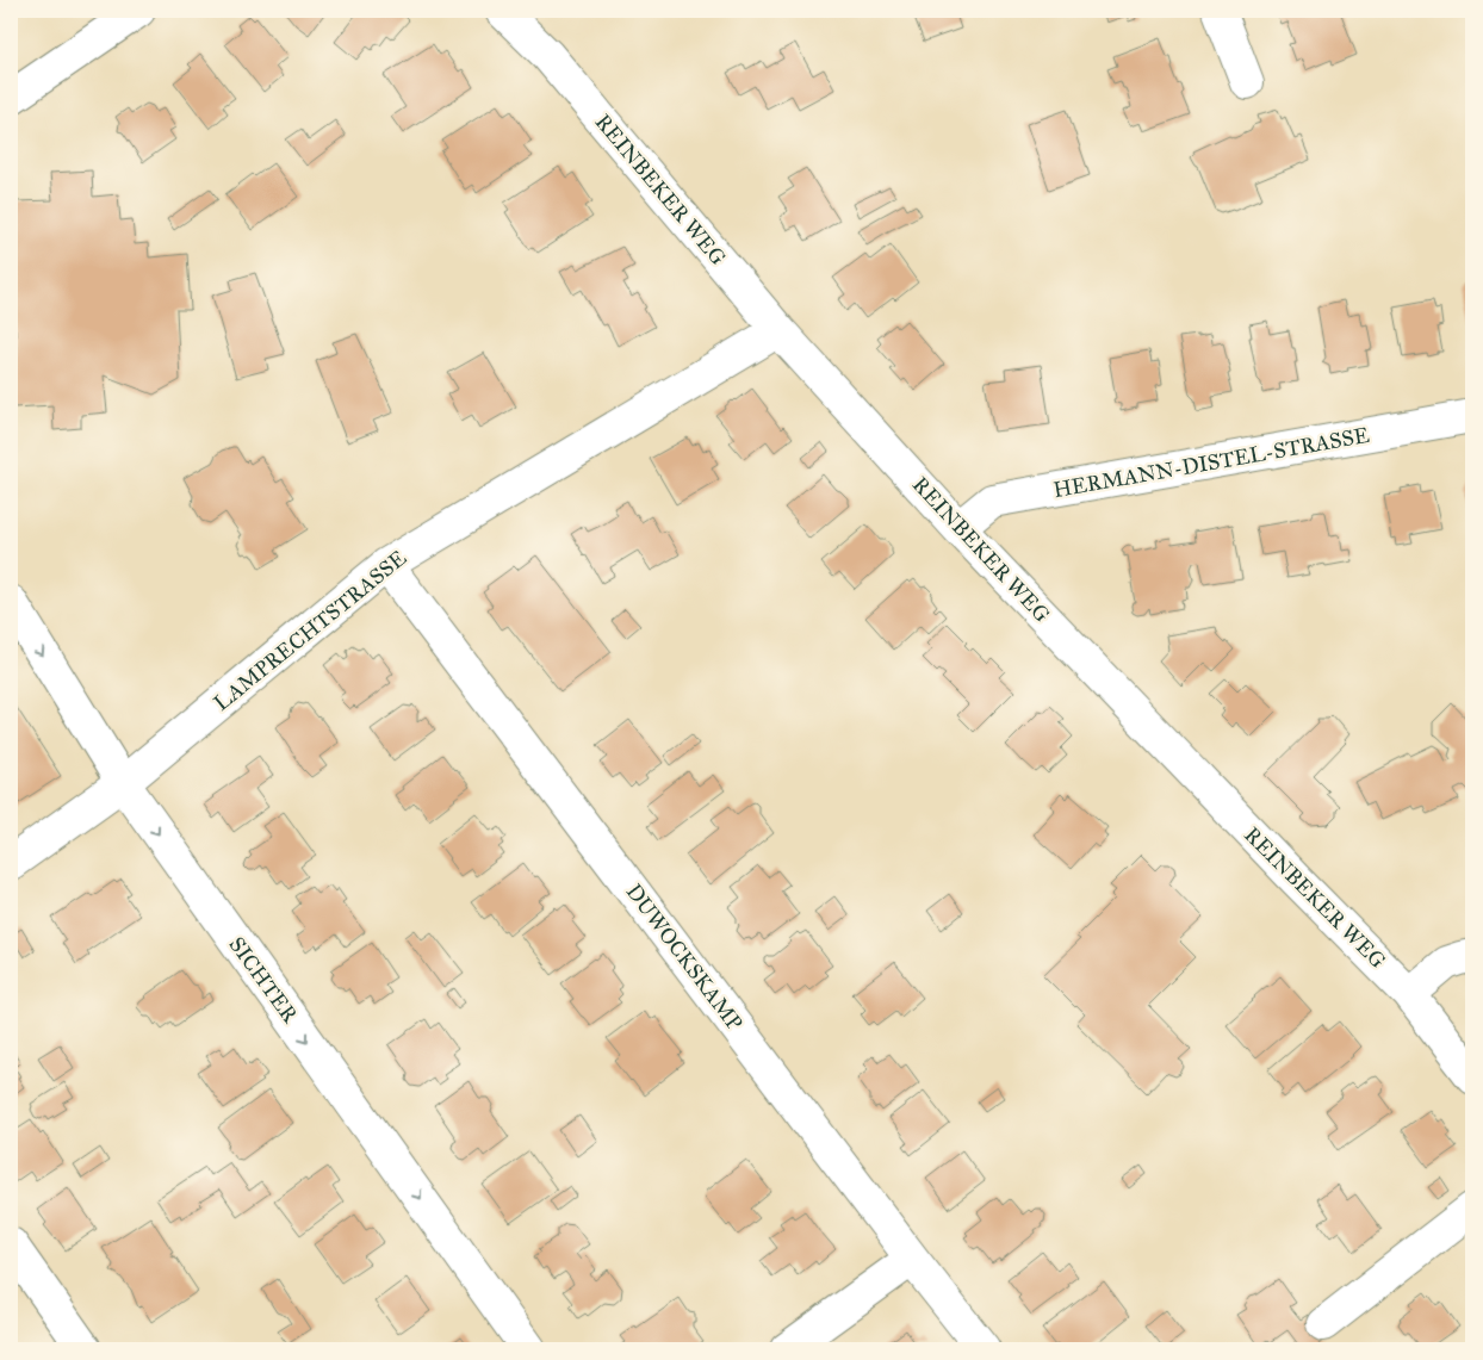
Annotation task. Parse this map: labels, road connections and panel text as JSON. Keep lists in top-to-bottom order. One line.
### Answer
{"streets":{"street":["REINBEKER WEG","HERMANN-DISTEL-STRASSE","LAMPRECHTSTRASSE","DUWOCKSKAMP","SICHTER"]},"crossings":[["REINBEKER WEG","HERMANN-DISTEL-STRASSE"],["REINBEKER WEG","LAMPRECHTSTRASSE"],["LAMPRECHTSTRASSE","DUWOCKSKAMP"],["LAMPRECHTSTRASSE","SICHTER"]],"one_way":["SICHTER"]}
